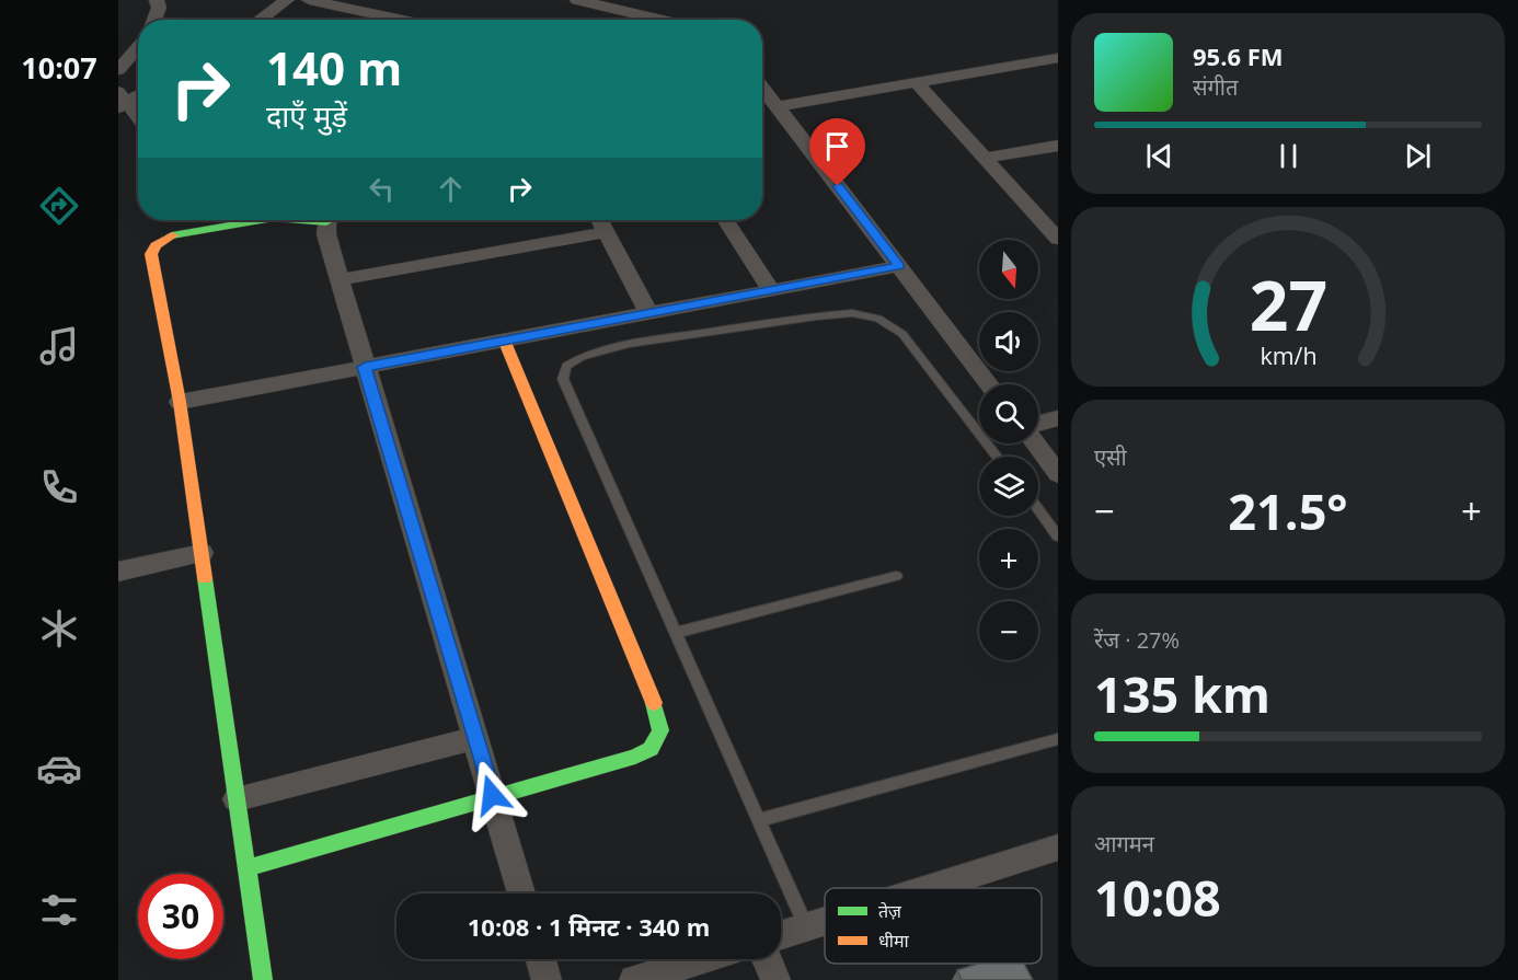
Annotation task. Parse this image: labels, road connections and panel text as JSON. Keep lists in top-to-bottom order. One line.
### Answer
{"legend":["तेज़","धीमा"],"north":"bottom","page":{"tabs":"10:07","turn":["140 m","दाएँ मुड़ें"],"song":["95.6 FM","संगीत"],"map_buttons":["+","−"],"tile":["एसी",["रेंज · 27%","135 km"],["आगमन","10:08"]],"heat":["−","21.5°","+"],"limit":"30","trip":"10:08 · 1 मिनट · 340 m","gauge":["27","km/h"]}}
